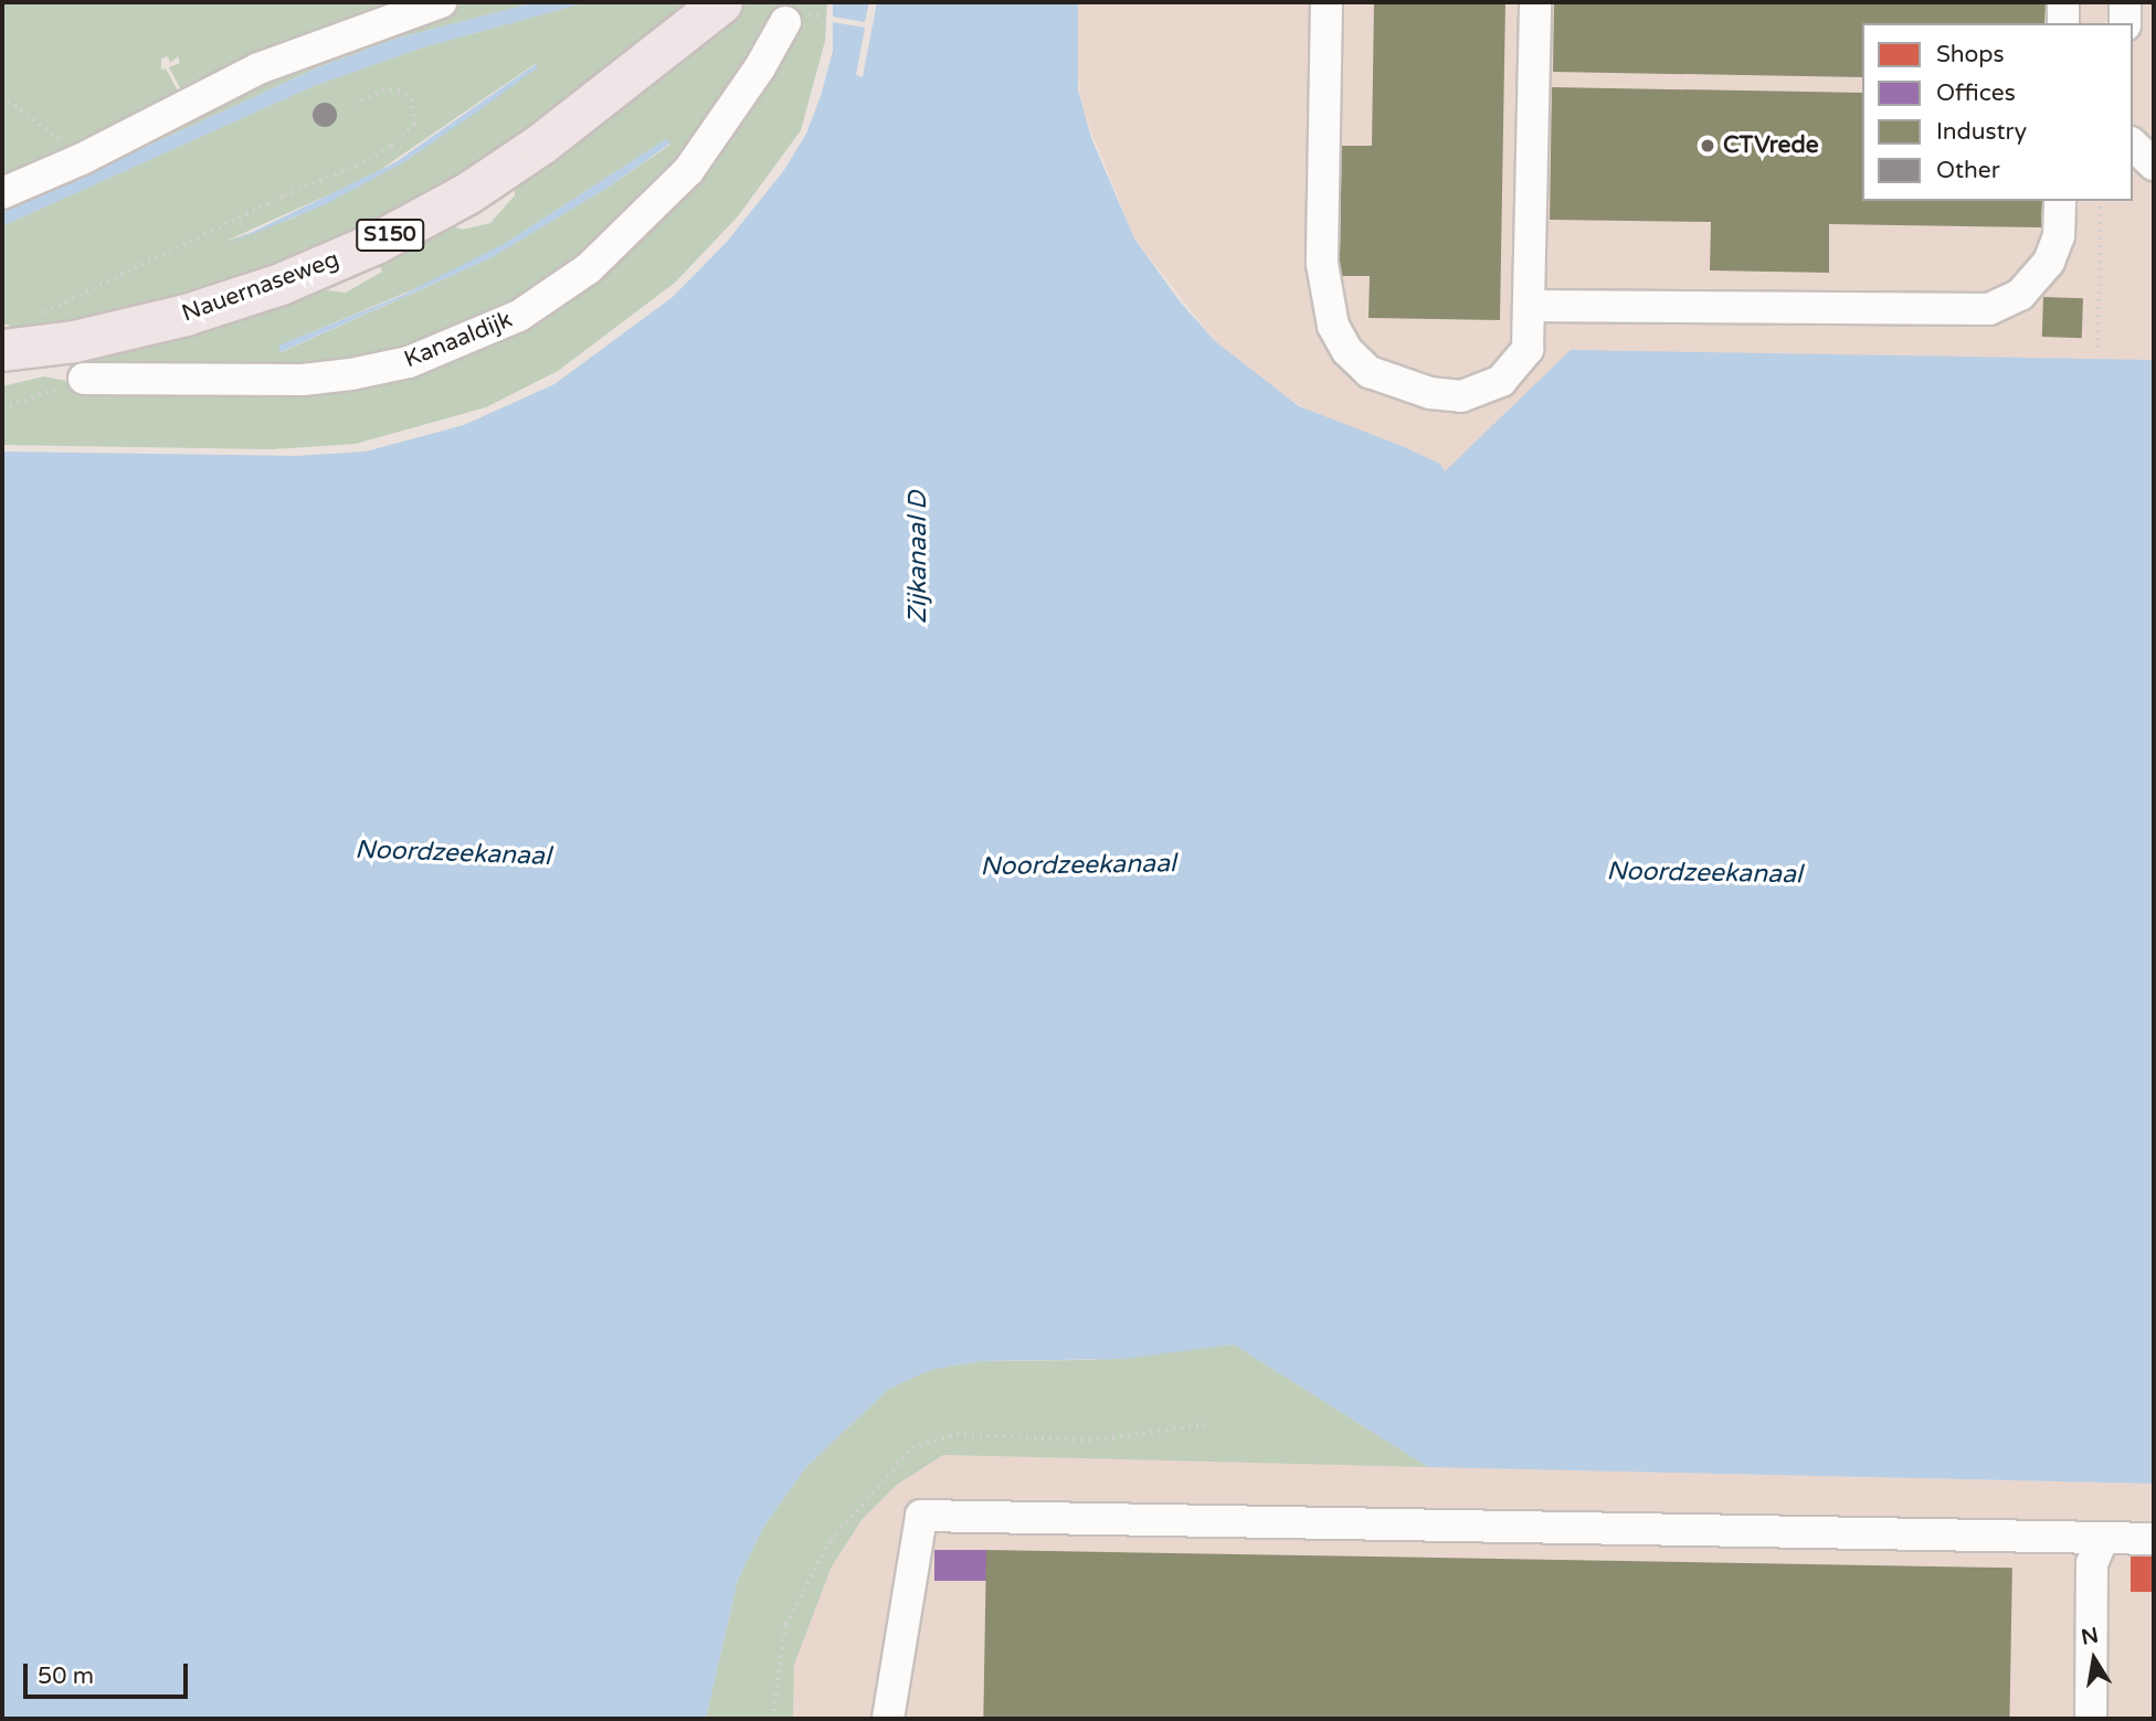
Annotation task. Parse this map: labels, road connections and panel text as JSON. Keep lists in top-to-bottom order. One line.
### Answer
{"streets":{"main road":["S150","Nauernaseweg"],"lane":["Kanaaldijk"]},"water":["Zijkanaal D","Noordzeekanaal"],"places":["CTVrede"],"legend":["Shops","Offices","Industry","Other"],"scale_bar":"50 m","north":"top"}
